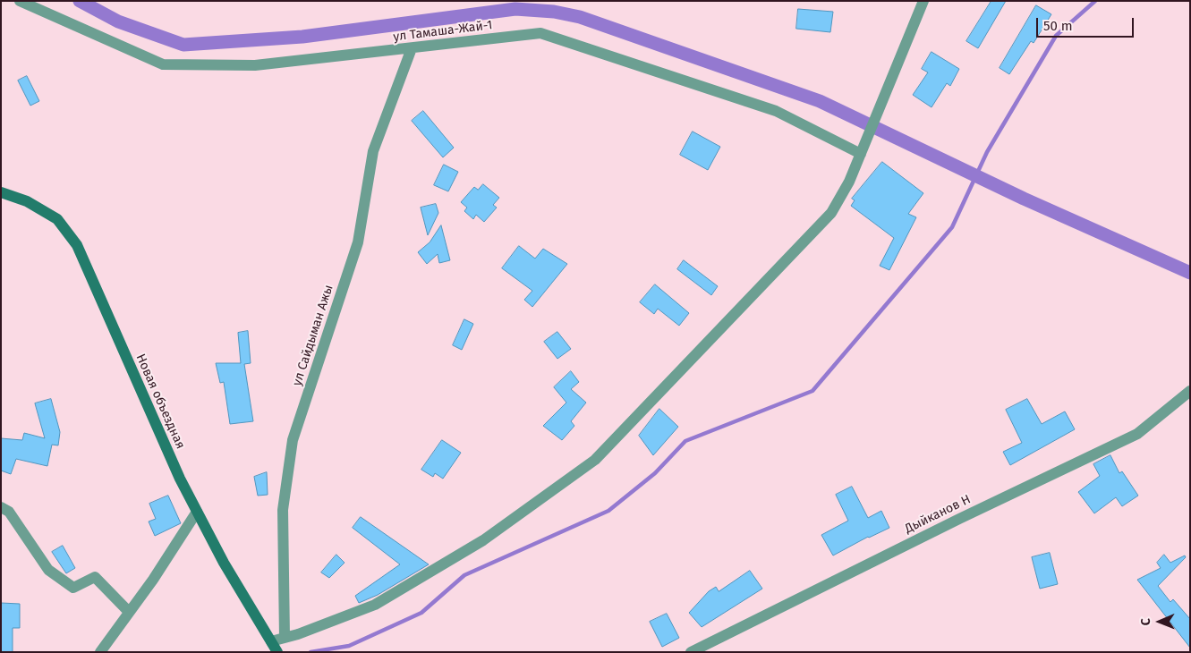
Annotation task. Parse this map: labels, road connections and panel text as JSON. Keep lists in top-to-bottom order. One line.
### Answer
{"streets":{"main road":["Новая объездная"],"street":["ул Тамаша-Жай-1","ул Сайдыман Ажы","Дыйканов Н"]},"crossings":[["ул Тамаша-Жай-1","ул Сайдыман Ажы"]],"scale_bar":"50 m","north":"left"}
